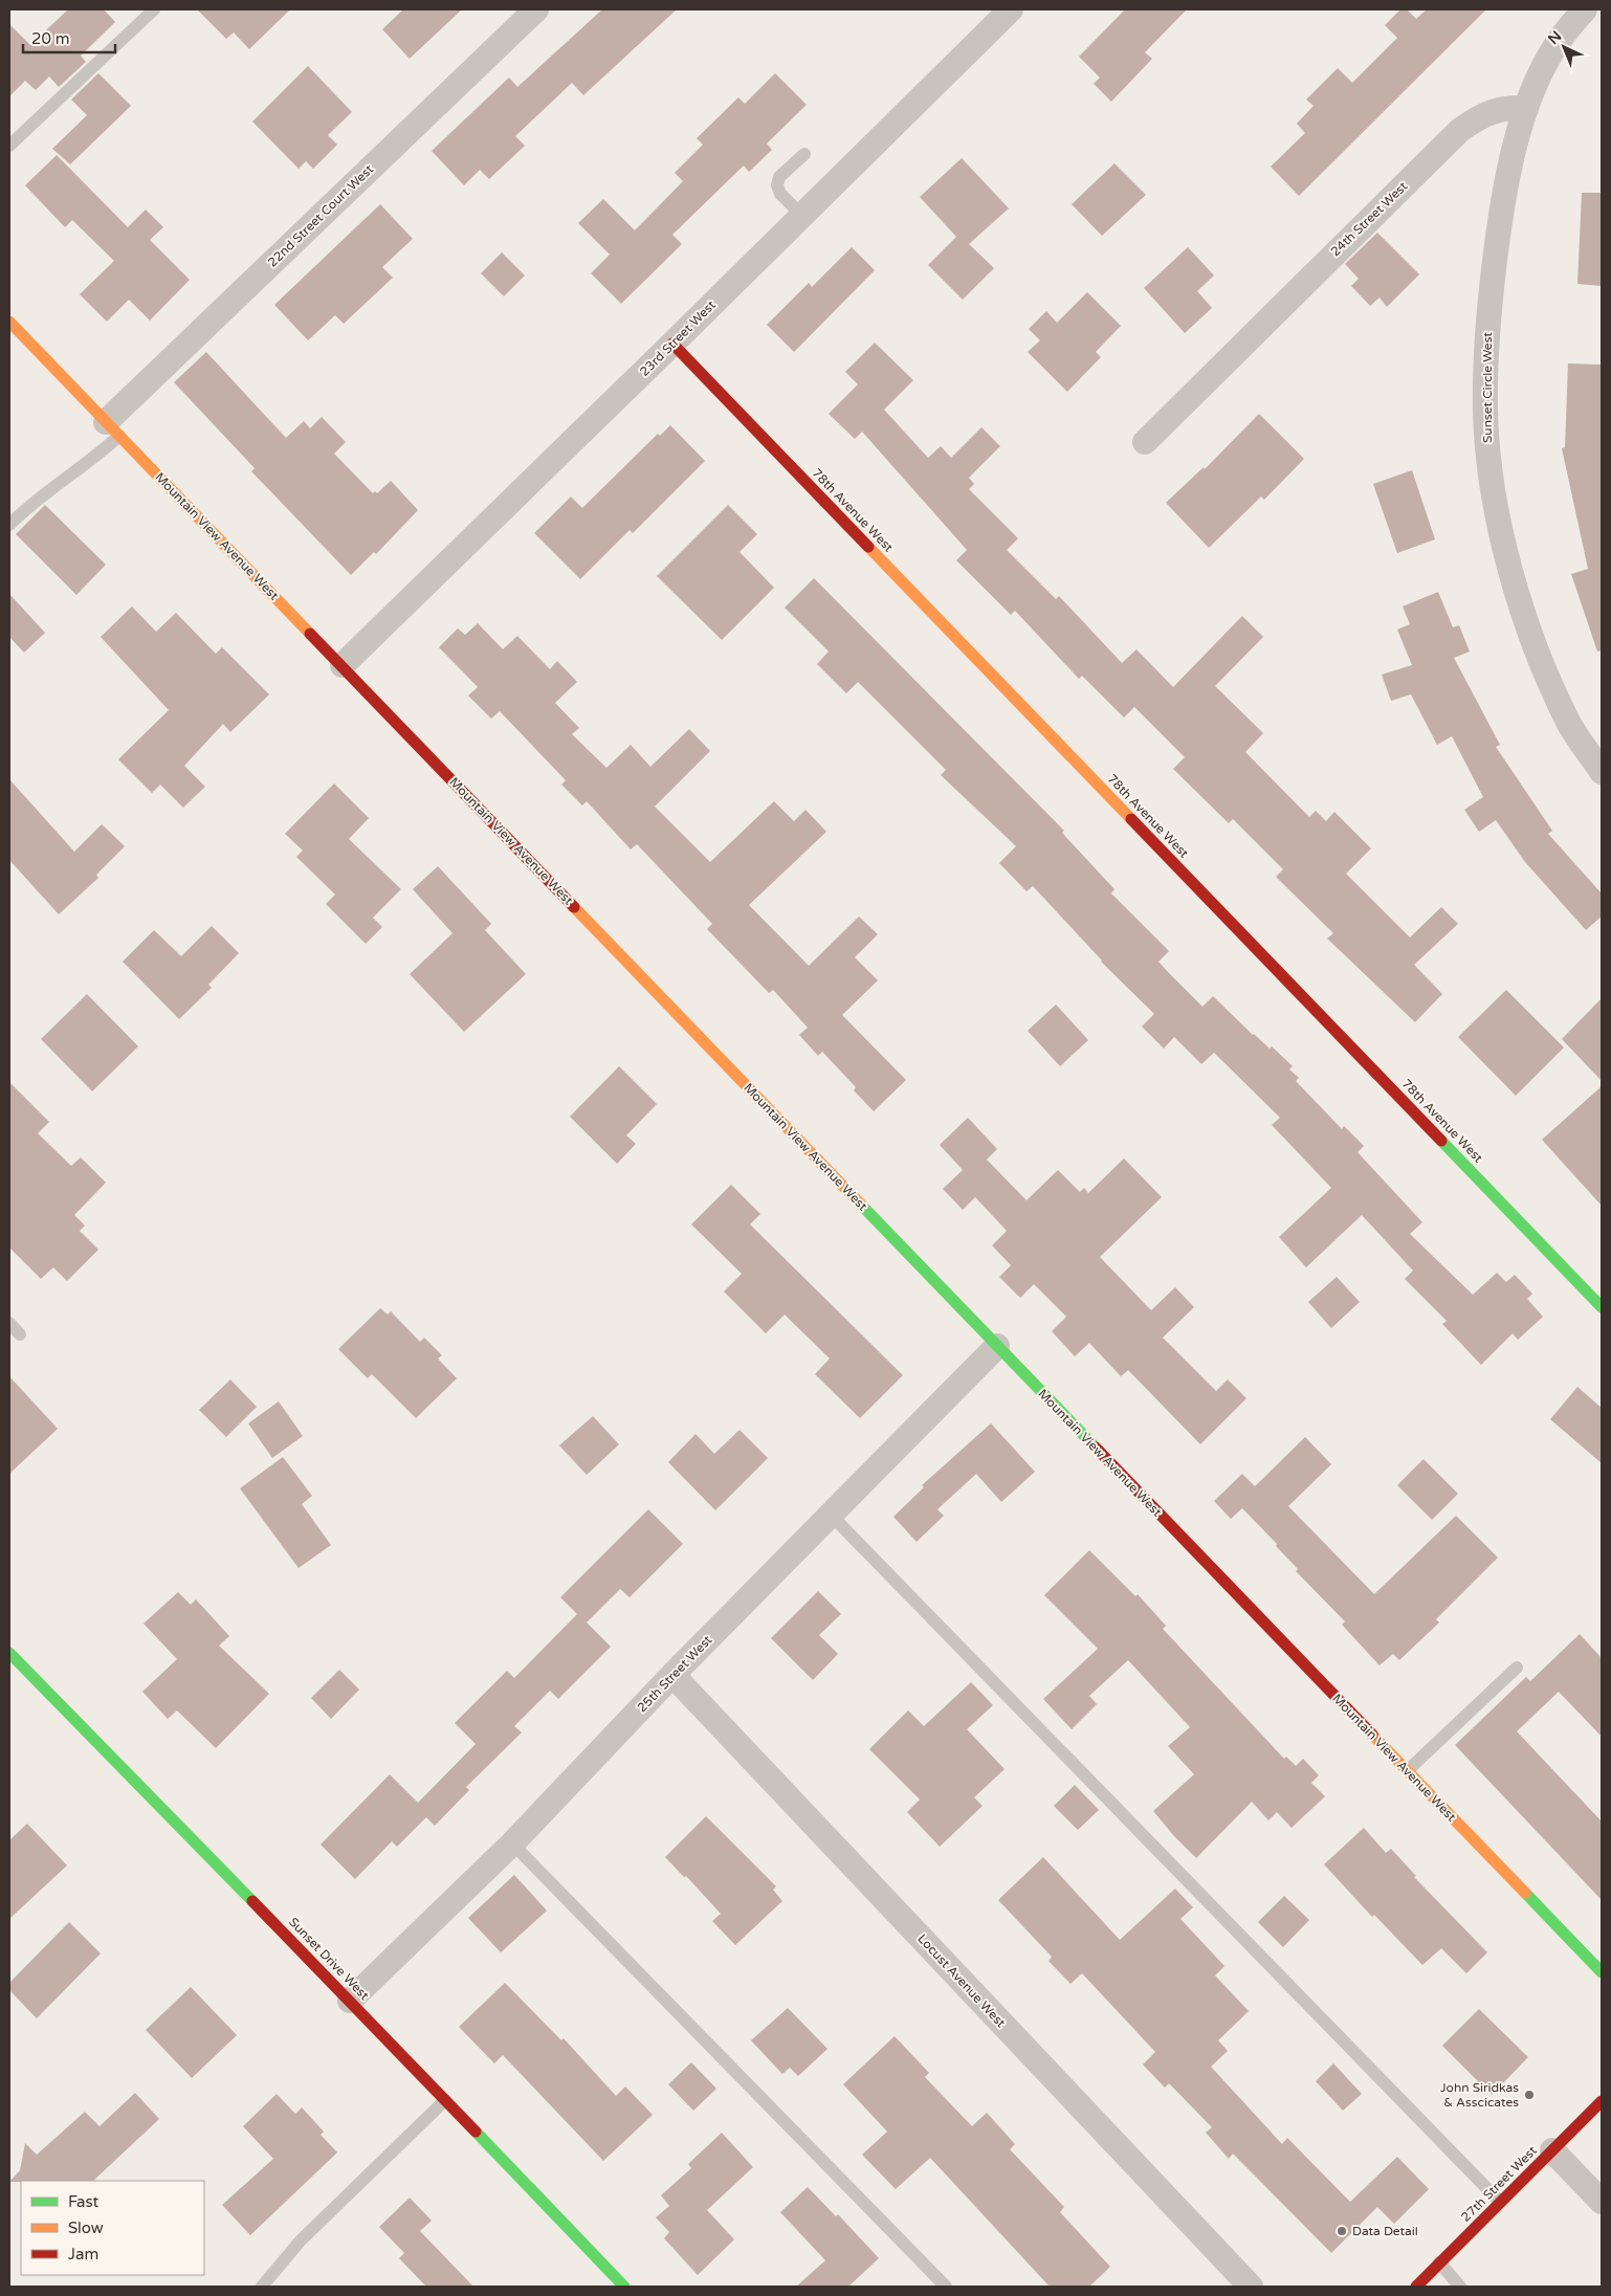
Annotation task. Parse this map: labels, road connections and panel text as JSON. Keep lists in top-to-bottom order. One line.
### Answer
{"streets":{"street":["22nd Street Court West","24th Street West","23rd Street West","Sunset Circle West","78th Avenue West","Mountain View Avenue West","25th Street West","Sunset Drive West","Locust Avenue West","27th Street West"]},"crossings":[["22nd Street Court West","Mountain View Avenue West"],["24th Street West","Sunset Circle West"],["23rd Street West","78th Avenue West"],["23rd Street West","Mountain View Avenue West"],["Mountain View Avenue West","25th Street West"],["25th Street West","Sunset Drive West"],["25th Street West","Locust Avenue West"]],"places":["John Siridkas & Asscicates","Data Detail"],"legend":["Fast","Slow","Jam"],"scale_bar":"20 m","north":"top left"}
